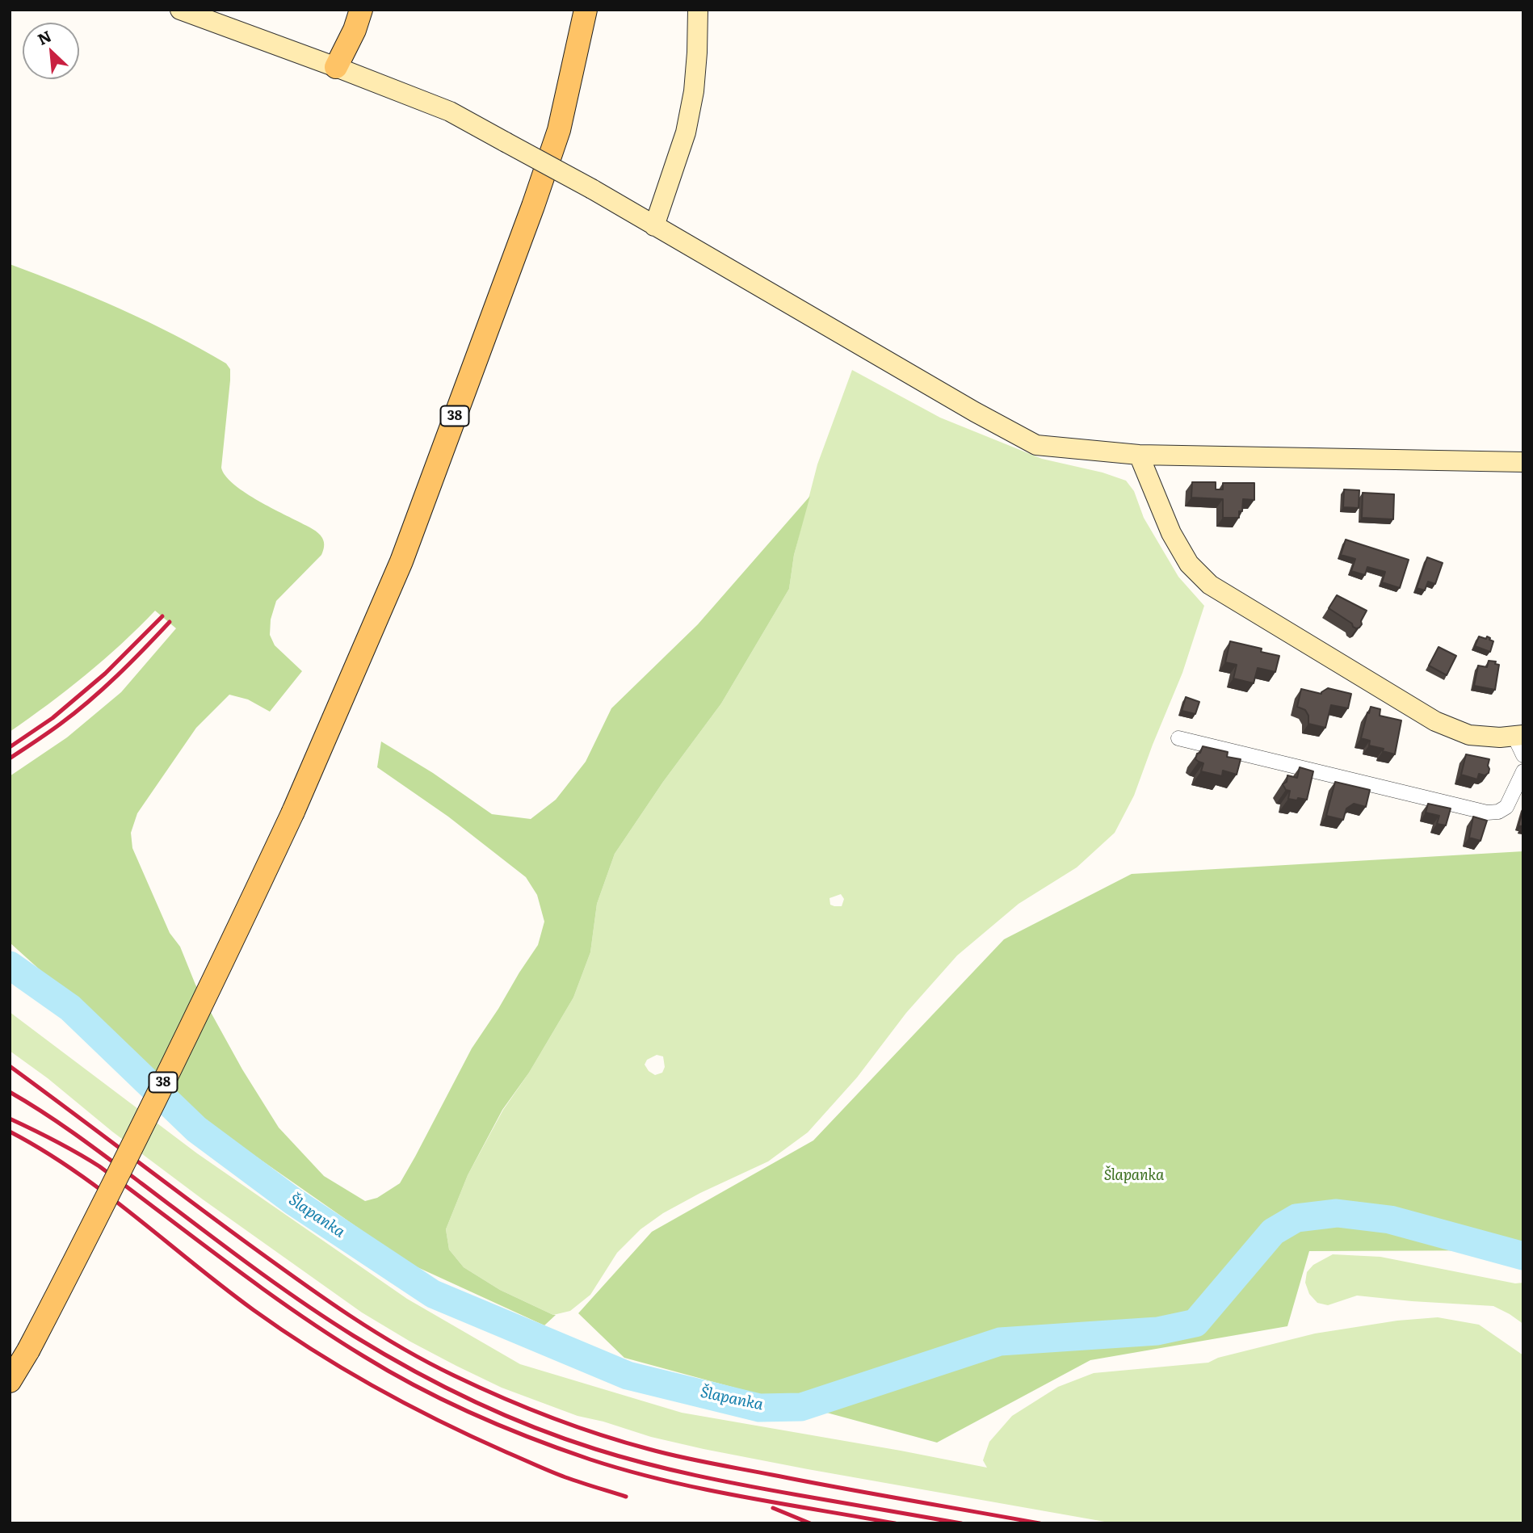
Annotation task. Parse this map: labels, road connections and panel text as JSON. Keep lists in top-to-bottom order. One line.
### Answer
{"streets":{"main road":["38"]},"water":["Šlapanka"],"parks":["Šlapanka"],"north":"top left"}
